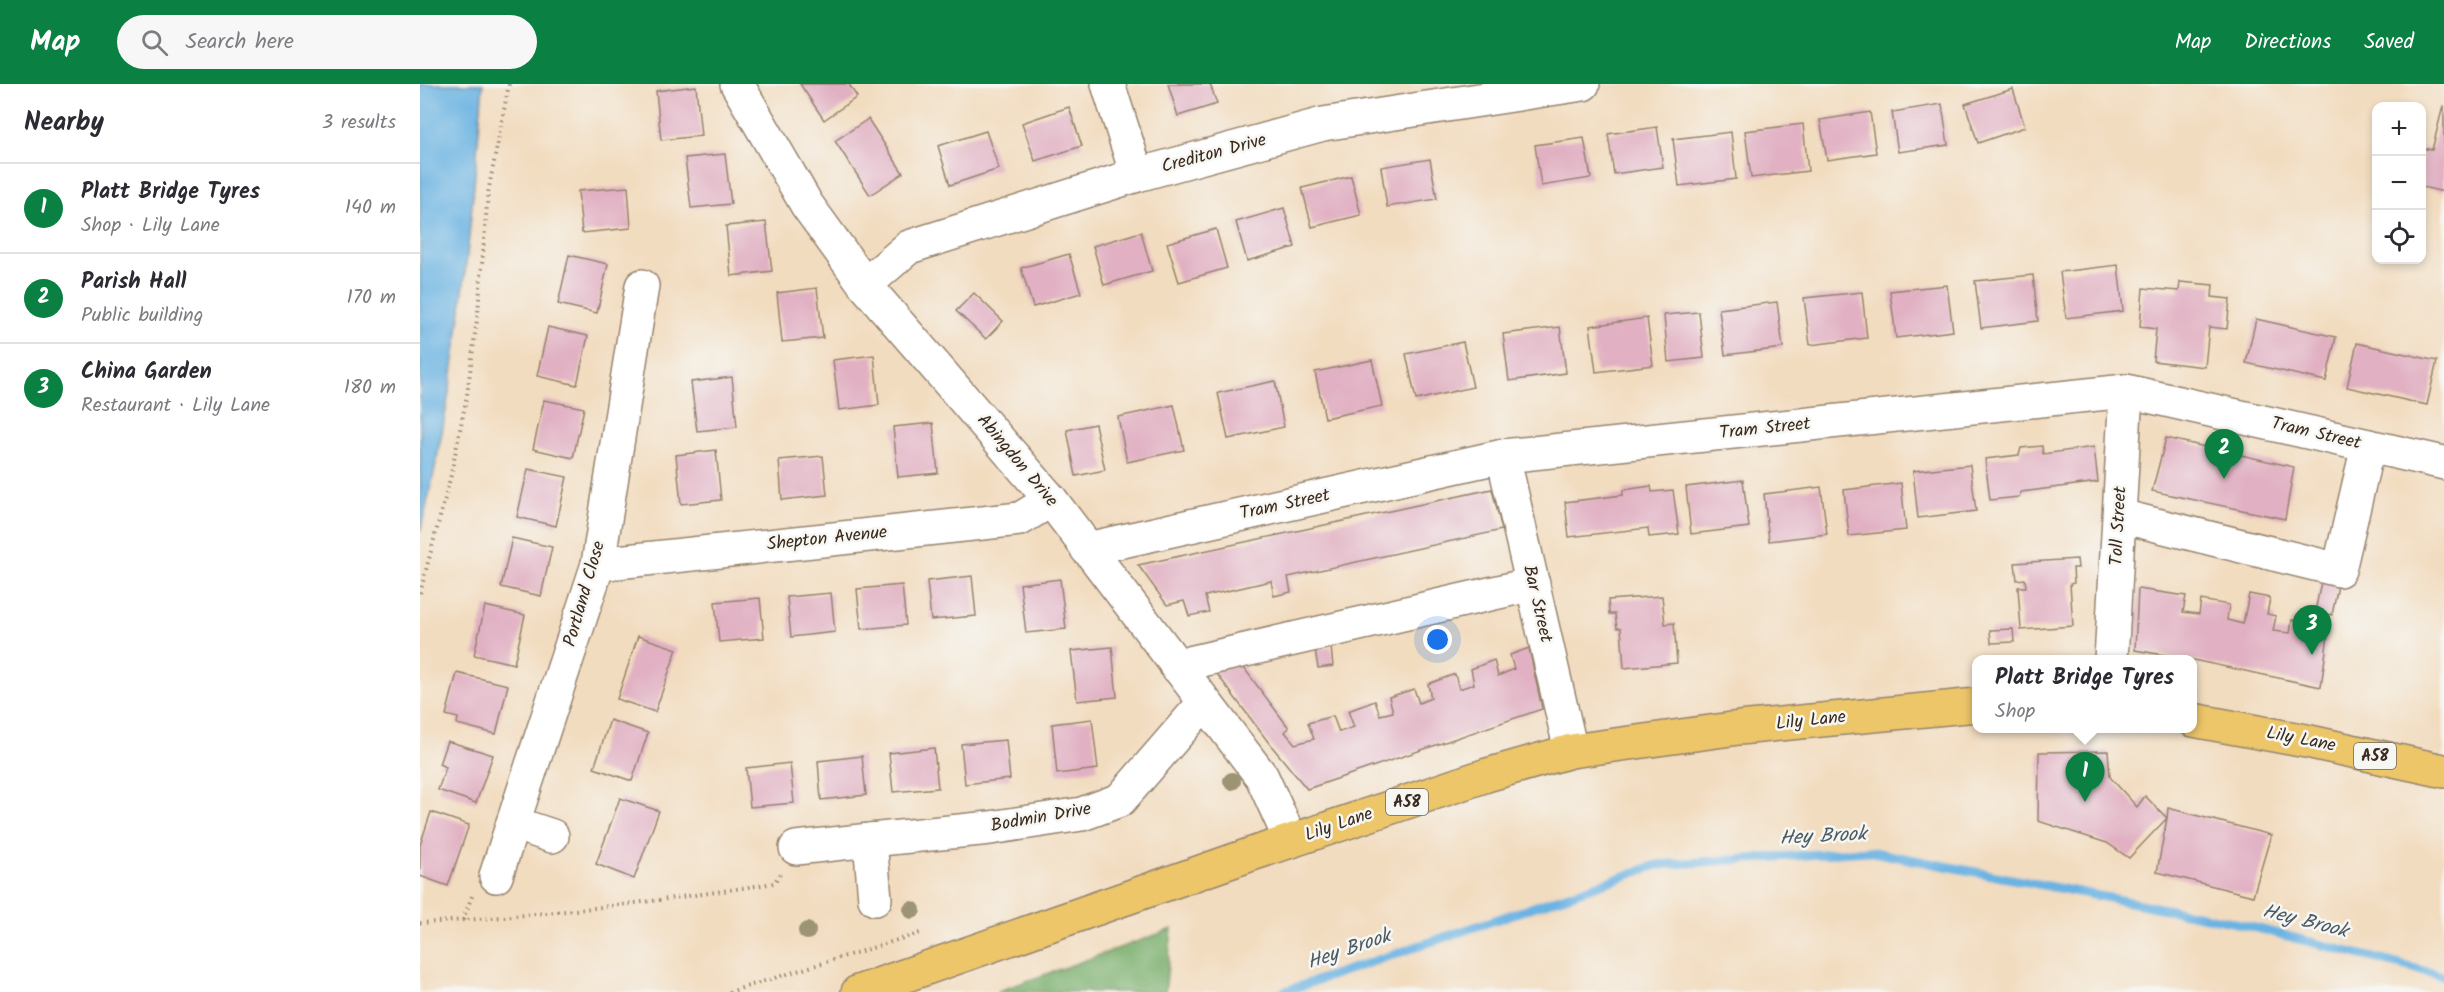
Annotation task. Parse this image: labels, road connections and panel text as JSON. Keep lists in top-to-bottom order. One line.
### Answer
{"streets":{"main road":["Lily Lane","A58"],"street":["Crediton Drive","Tram Street","Abingdon Drive","Toll Street","Shepton Avenue","Portland Close","Bar Street","Bodmin Drive"]},"crossings":[["Crediton Drive","Abingdon Drive"],["Tram Street","Abingdon Drive"],["Tram Street","Toll Street"],["Tram Street","Bar Street"],["Abingdon Drive","Shepton Avenue"],["Abingdon Drive","Lily Lane"],["Abingdon Drive","Bodmin Drive"],["Shepton Avenue","Portland Close"],["Bar Street","Lily Lane"]],"water":["Hey Brook"],"page":{"header":"Map","search":"Search here","nav":["Map","Directions","Saved"],"heading":["Nearby","3 results"],"map_buttons":["+","−"],"list":[{"mark":"1","name":"Platt Bridge Tyres","note":"Shop · Lily Lane","value":"140 m"},{"mark":"2","name":"Parish Hall","note":"Public building","value":"170 m"},{"mark":"3","name":"China Garden","note":"Restaurant · Lily Lane","value":"180 m"}],"pins":["2","3","1"],"popup":["Platt Bridge Tyres","Shop"]}}
